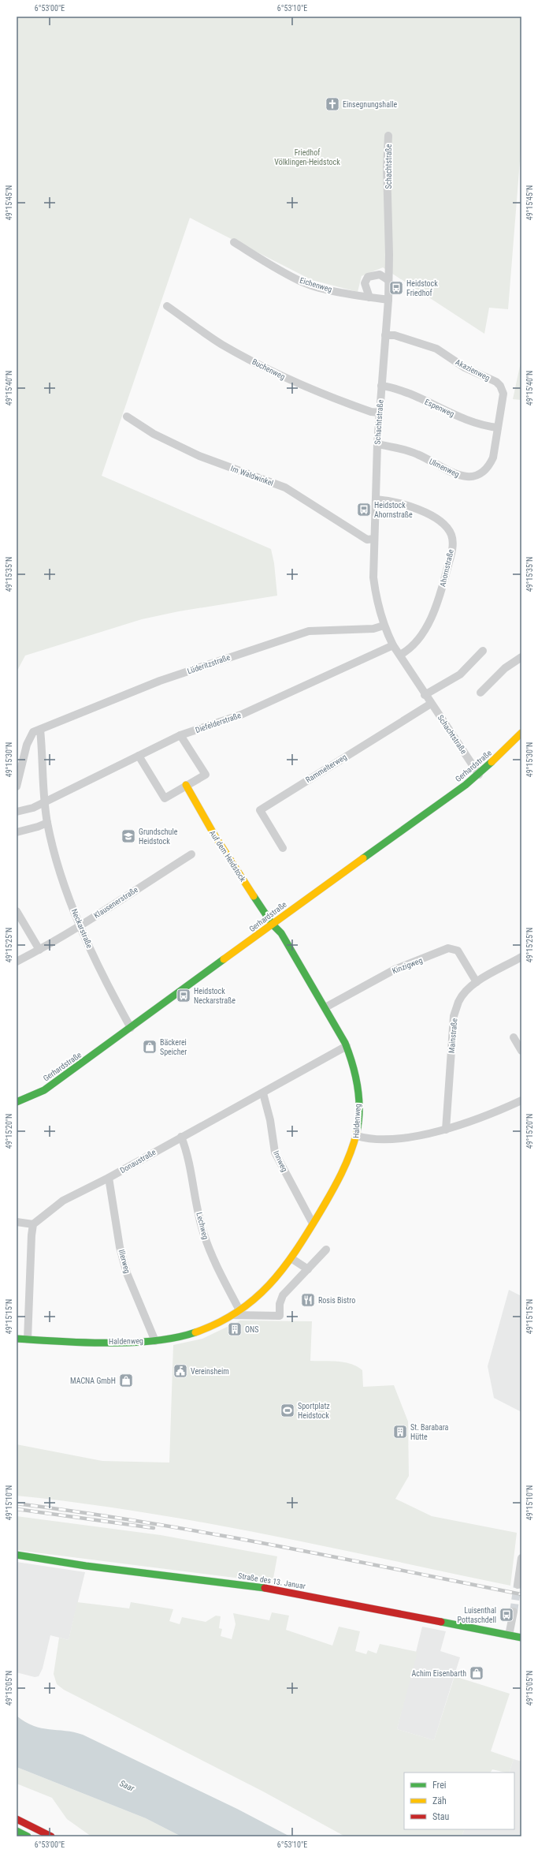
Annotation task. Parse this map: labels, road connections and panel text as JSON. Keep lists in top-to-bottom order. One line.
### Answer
{"streets":{"main road":["Gerhardstraße","Auf dem Heidstock","Haldenweg","Straße des 13. Januar"],"street":["Schachtstraße","Eichenweg","Buchenweg","Akazienweg","Espenweg","Ulmenweg","Im Waldwinkel","Ahornstraße","Lüderitzstraße","Diefelderstraße","Rammelterweg","Klausenerstraße","Neckarstraße","Kinzigweg","Mainstraße","Donaustraße","Innweg","Lechweg","Illerweg"]},"crossings":[["Schachtstraße","Eichenweg"],["Schachtstraße","Buchenweg"],["Schachtstraße","Akazienweg"],["Schachtstraße","Espenweg"],["Schachtstraße","Ulmenweg"],["Schachtstraße","Im Waldwinkel"],["Schachtstraße","Ahornstraße"],["Schachtstraße","Lüderitzstraße"],["Schachtstraße","Diefelderstraße"],["Schachtstraße","Gerhardstraße"],["Schachtstraße","Rammelterweg"],["Akazienweg","Espenweg"],["Akazienweg","Ulmenweg"],["Espenweg","Ulmenweg"],["Diefelderstraße","Neckarstraße"],["Gerhardstraße","Auf dem Heidstock"],["Gerhardstraße","Neckarstraße"],["Gerhardstraße","Haldenweg"],["Auf dem Heidstock","Haldenweg"],["Klausenerstraße","Neckarstraße"],["Kinzigweg","Mainstraße"],["Kinzigweg","Haldenweg"],["Haldenweg","Donaustraße"],["Haldenweg","Innweg"],["Haldenweg","Lechweg"],["Haldenweg","Illerweg"],["Donaustraße","Innweg"],["Donaustraße","Lechweg"],["Donaustraße","Illerweg"]],"water":["Saar"],"parks":["Friedhof Völklingen-Heidstock"],"places":{"church":["Einsegnungshalle"],"bus stop":["Heidstock Friedhof","Heidstock Ahornstraße","Heidstock Neckarstraße","Luisenthal Pottaschdell"],"school or university":["Grundschule Heidstock"],"shop":["Bäckerei Speicher","MACNA GmbH","Achim Eisenbarth"],"restaurant":["Rosis Bistro"],"building":["ONS","St. Barabara Hütte"],"public building":["Vereinsheim"],"sports":["Sportplatz Heidstock"]},"legend":["Frei","Zäh","Stau"],"coordinates":["6°53'00\"E","6°53'10\"E","49°15'45\"N","49°15'40\"N","49°15'35\"N","49°15'30\"N","49°15'25\"N","49°15'20\"N","49°15'15\"N","49°15'10\"N","49°15'05\"N"]}
